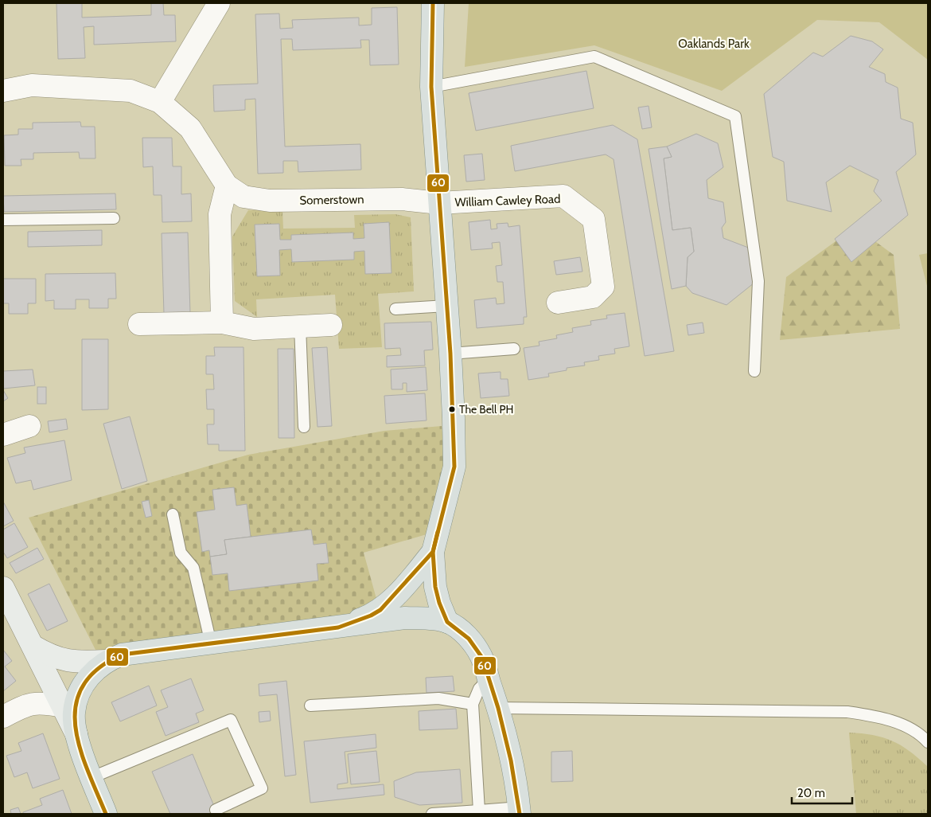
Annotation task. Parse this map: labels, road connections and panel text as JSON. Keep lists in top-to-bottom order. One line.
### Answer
{"streets":{"street":["Somerstown","William Cawley Road"]},"crossings":[["Somerstown","William Cawley Road"]],"parks":["Oaklands Park"],"places":["The Bell PH"],"lines":["transit line 60"],"scale_bar":"20 m"}
